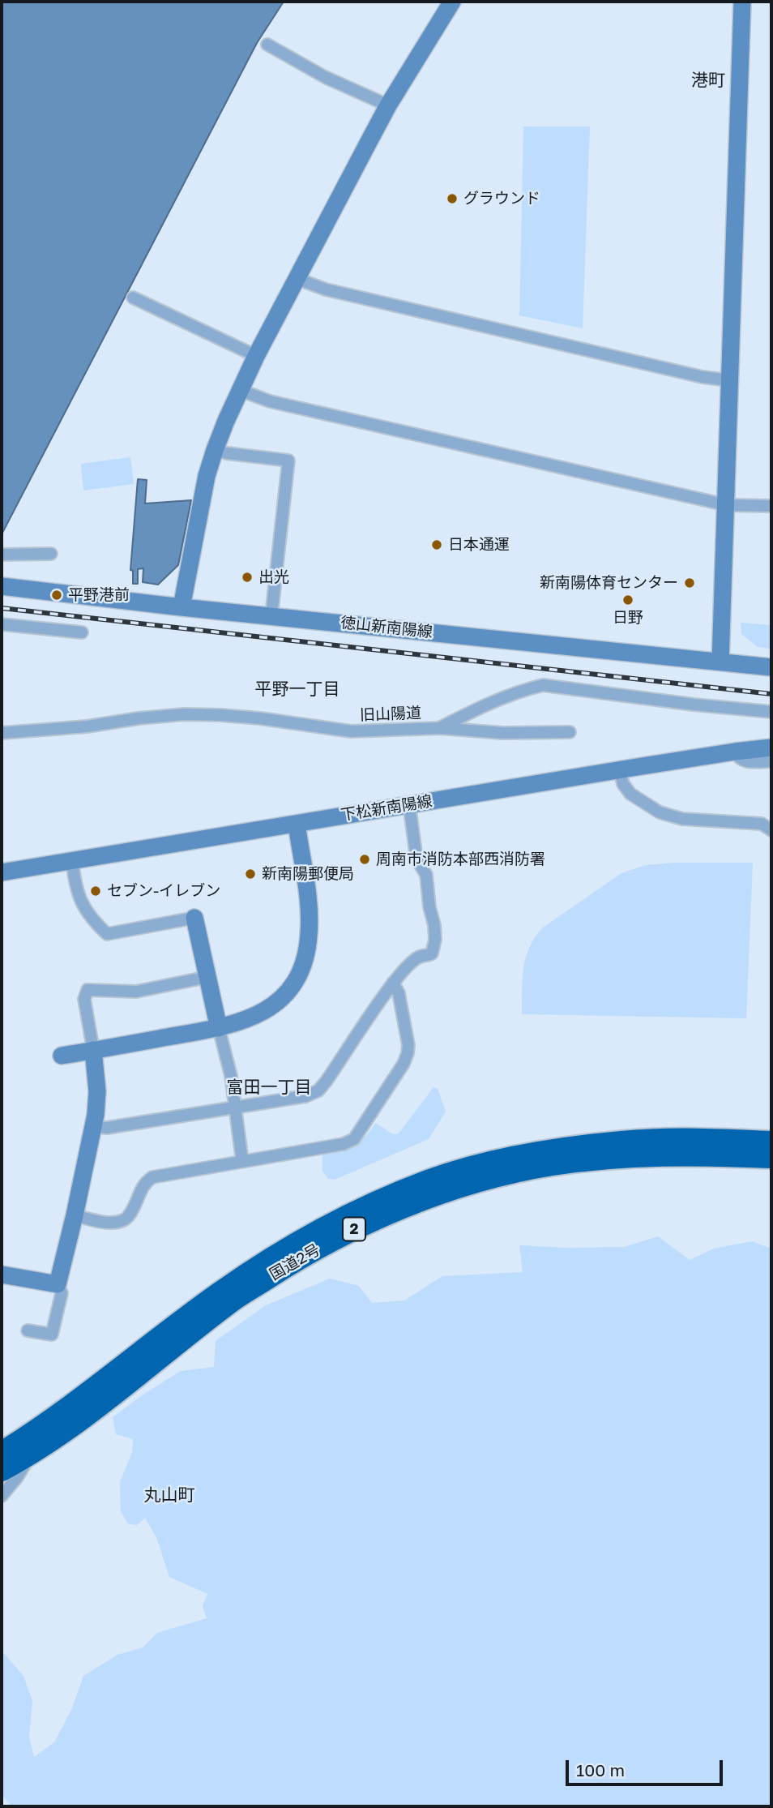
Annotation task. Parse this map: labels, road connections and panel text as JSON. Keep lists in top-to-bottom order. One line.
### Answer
{"streets":{"highway":["2","国道2号"],"street":["徳山新南陽線","旧山陽道","下松新南陽線"]},"districts":["港町","平野一丁目","富田一丁目","丸山町"],"places":["グラウンド","日本通運","出光","新南陽体育センター","平野港前","日野","周南市消防本部西消防署","新南陽郵便局","セブン-イレブン"],"scale_bar":"100 m"}
